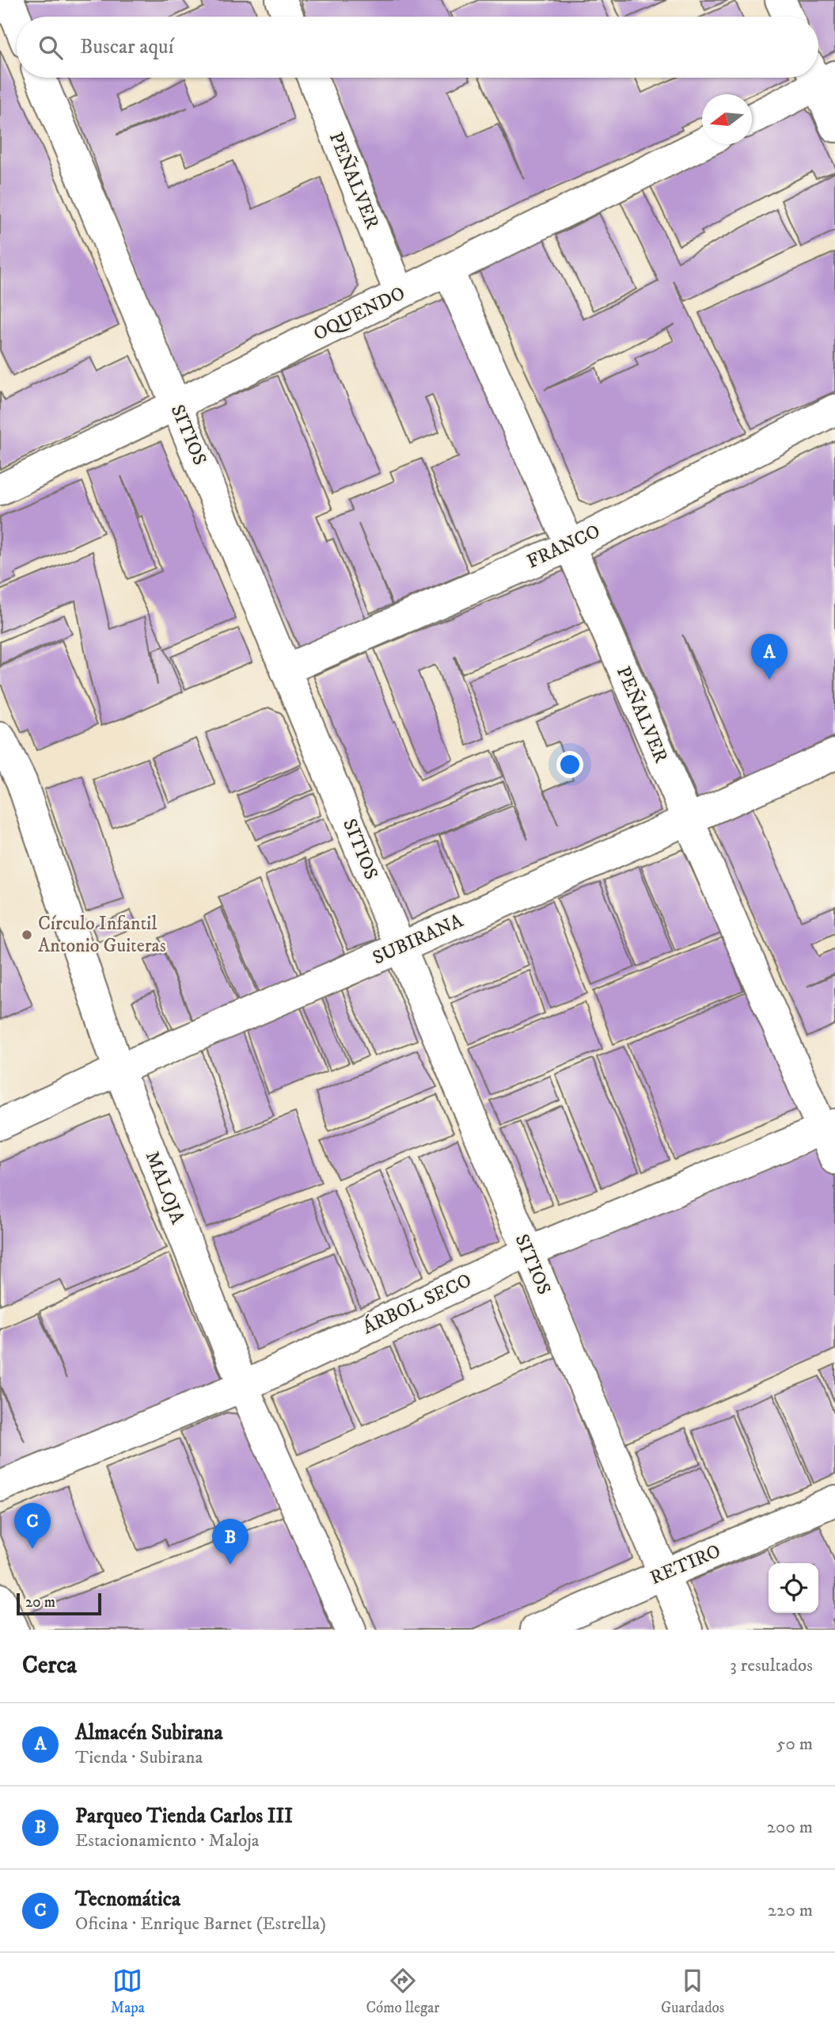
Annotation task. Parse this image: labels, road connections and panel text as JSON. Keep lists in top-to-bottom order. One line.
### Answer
{"streets":{"street":["PEÑALVER","OQUENDO","SITIOS","FRANCO","SUBIRANA","MALOJA","ÁRBOL SECO","RETIRO"]},"crossings":[["PEÑALVER","OQUENDO"],["PEÑALVER","FRANCO"],["PEÑALVER","SUBIRANA"],["PEÑALVER","ÁRBOL SECO"],["OQUENDO","SITIOS"],["SITIOS","FRANCO"],["SITIOS","SUBIRANA"],["SITIOS","ÁRBOL SECO"],["SITIOS","RETIRO"],["SUBIRANA","MALOJA"],["MALOJA","ÁRBOL SECO"]],"places":["Círculo Infantil Antonio Guiteras"],"scale_bar":"20 m","north":"left","page":{"search":"Buscar aquí","pins":["A","C","B"],"scale":"20 m","heading":["Cerca","3 resultados"],"list":[{"mark":"A","name":"Almacén Subirana","note":"Tienda · Subirana","value":"50 m"},{"mark":"B","name":"Parqueo Tienda Carlos III","note":"Estacionamiento · Maloja","value":"200 m"},{"mark":"C","name":"Tecnomática","note":"Oficina · Enrique Barnet (Estrella)","value":"220 m"}],"nav":["Mapa","Cómo llegar","Guardados"]}}
